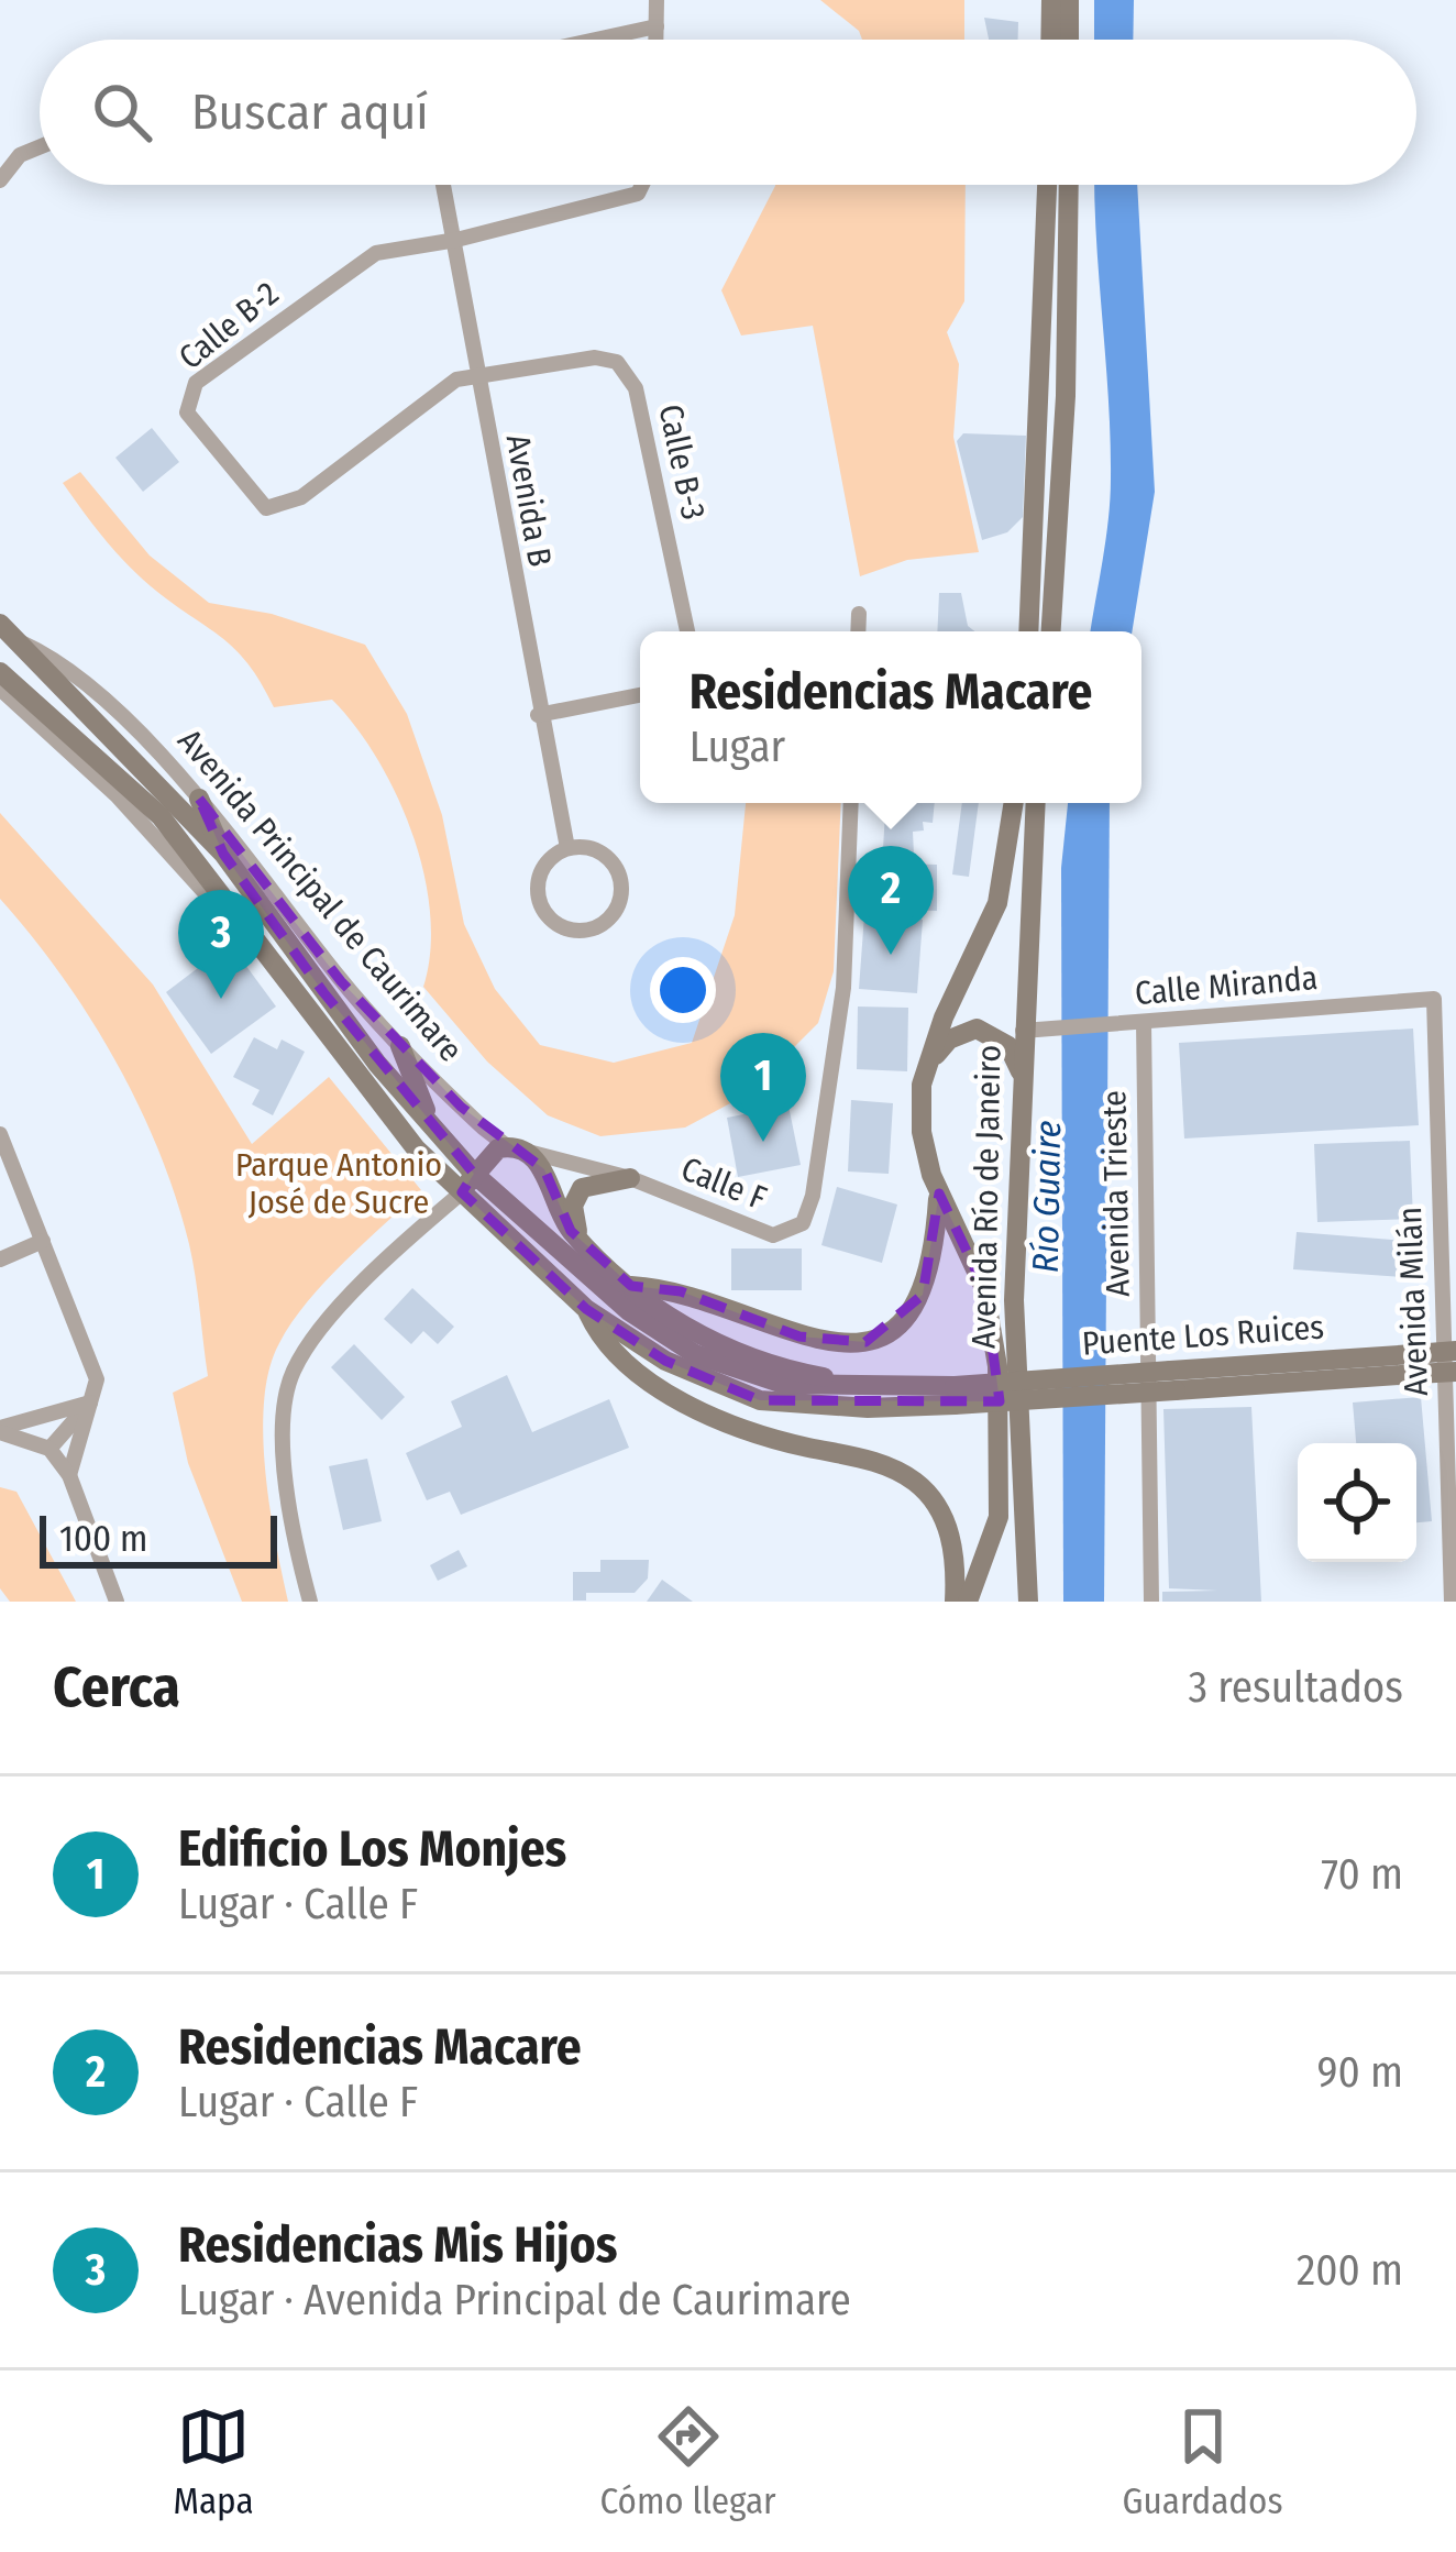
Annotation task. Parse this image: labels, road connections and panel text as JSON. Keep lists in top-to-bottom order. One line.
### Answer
{"streets":{"main road":["Avenida Principal de Caurimare","Avenida Río de Janeiro","Puente Los Ruices"],"street":["Calle B-2","Calle B-3","Avenida B","Calle Miranda","Calle F","Avenida Trieste","Avenida Milán"]},"crossings":[["Calle B-2","Calle B-3"],["Calle B-2","Avenida B"],["Calle B-3","Avenida B"],["Avenida Principal de Caurimare","Calle F"],["Avenida Principal de Caurimare","Puente Los Ruices"],["Calle Miranda","Avenida Trieste"],["Calle Miranda","Avenida Río de Janeiro"],["Calle Miranda","Avenida Milán"]],"water":["Río Guaire"],"parks":["Parque Antonio José de Sucre"],"scale_bar":"100 m","page":{"search":"Buscar aquí","popup":["Residencias Macare","Lugar"],"pins":["2","3","1"],"scale":"100 m","heading":["Cerca","3 resultados"],"list":[{"mark":"1","name":"Edificio Los Monjes","note":"Lugar · Calle F","value":"70 m"},{"mark":"2","name":"Residencias Macare","note":"Lugar · Calle F","value":"90 m"},{"mark":"3","name":"Residencias Mis Hijos","note":"Lugar · Avenida Principal de Caurimare","value":"200 m"}],"nav":["Mapa","Cómo llegar","Guardados"]}}
